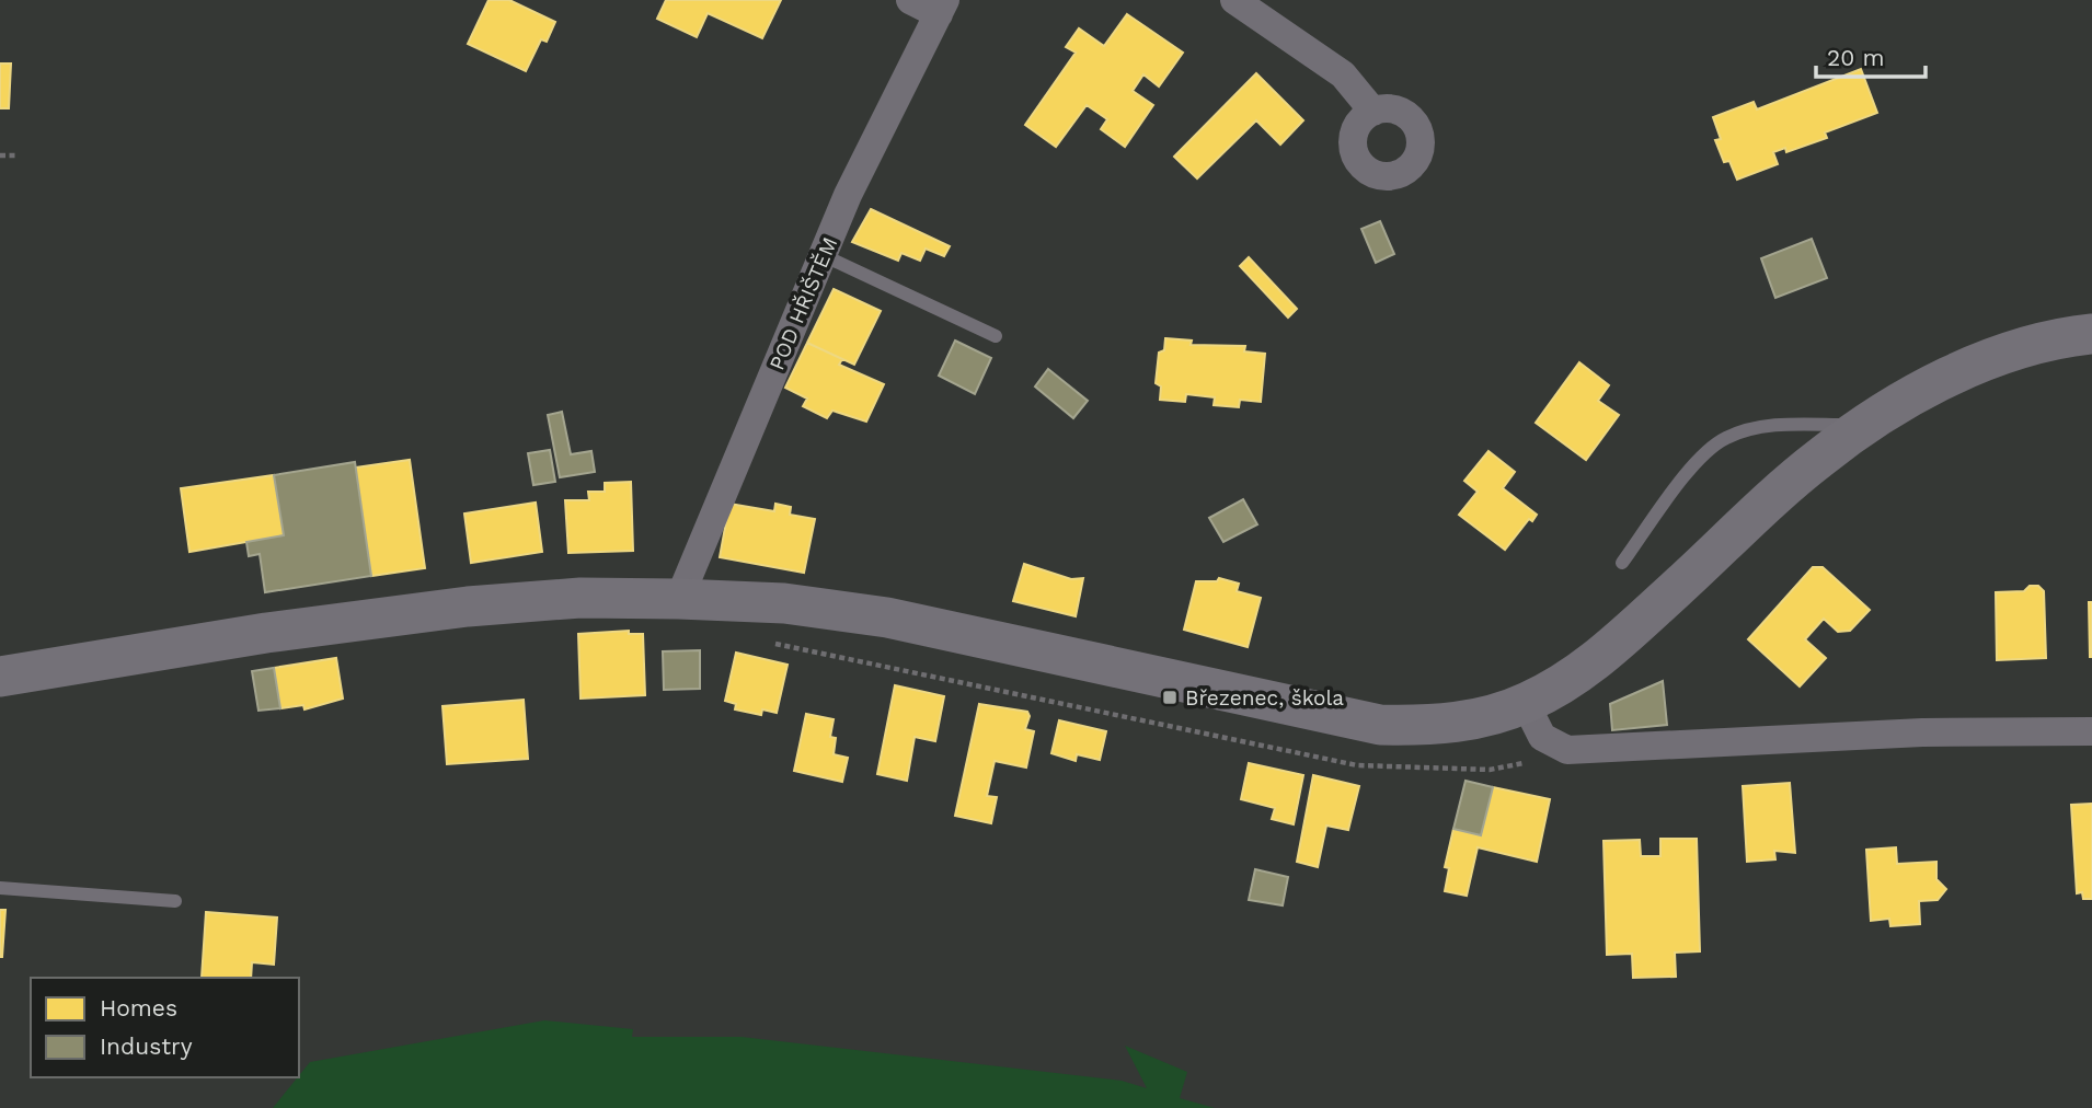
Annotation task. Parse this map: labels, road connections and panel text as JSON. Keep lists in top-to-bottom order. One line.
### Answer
{"streets":{"street":["POD HŘIŠTĚM"]},"places":{"transit":["Březenec, škola"]},"legend":["Homes","Industry"],"scale_bar":"20 m"}
